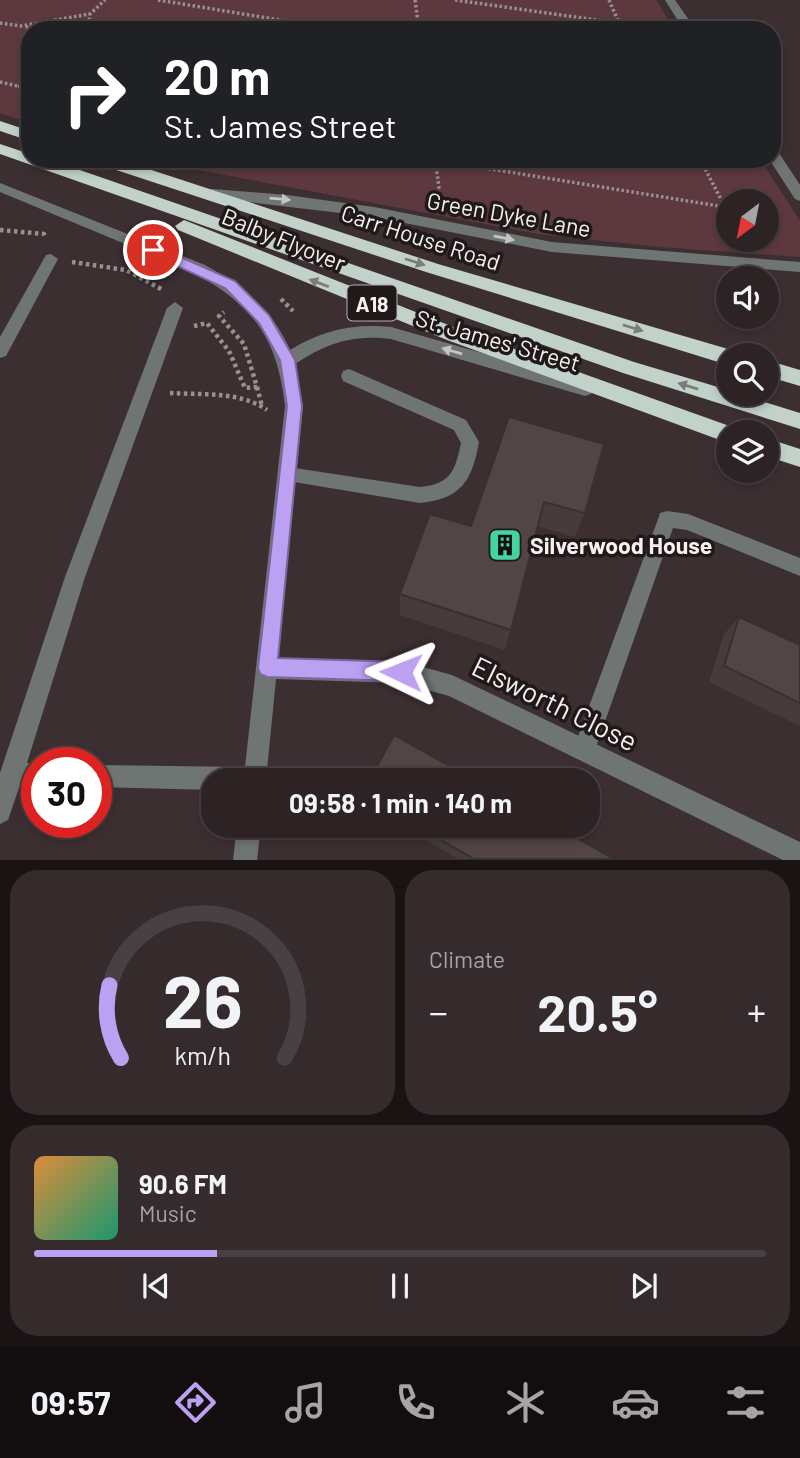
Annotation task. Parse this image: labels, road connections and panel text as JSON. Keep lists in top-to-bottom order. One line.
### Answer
{"streets":{"highway":["Carr House Road","Balby Flyover","A18"],"street":["Green Dyke Lane","St. James' Street","Elsworth Close"]},"crossings":[["Green Dyke Lane","Carr House Road"],["Balby Flyover","St. James' Street"]],"one_way":["Green Dyke Lane","St. James' Street"],"places":{"building":["Silverwood House"]},"north":"bottom left","page":{"turn":["20 m","St. James Street"],"limit":"30","trip":"09:58 · 1 min · 140 m","tile":"Climate","heat":["−","20.5°","+"],"song":["90.6 FM","Music"],"tabs":"09:57","gauge":["26","km/h"]}}
